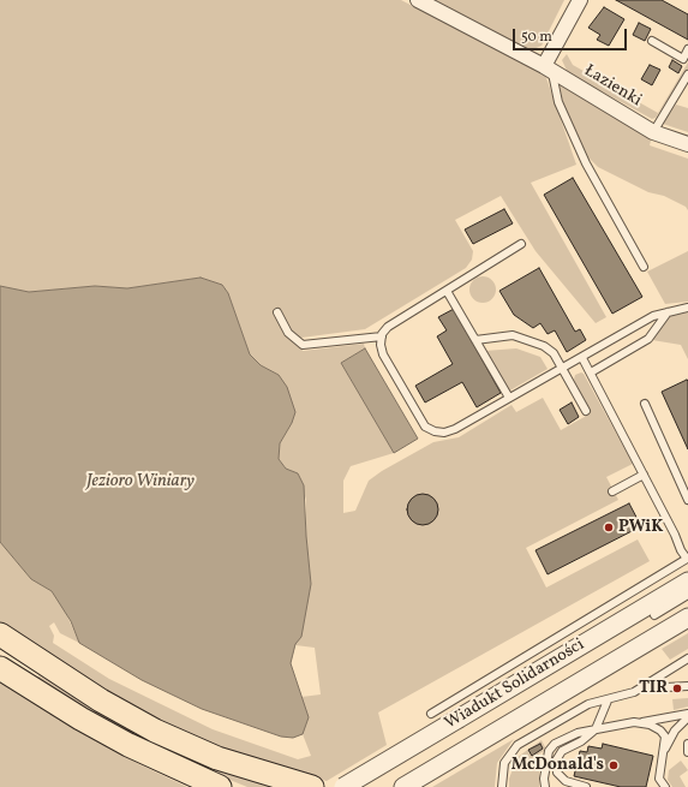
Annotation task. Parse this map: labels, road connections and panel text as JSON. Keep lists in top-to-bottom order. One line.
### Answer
{"streets":{"street":["Łazienki","Wiadukt Solidarności"]},"water":["Jezioro Winiary"],"places":["PWiK","TIR","McDonald's"],"scale_bar":"50 m"}
